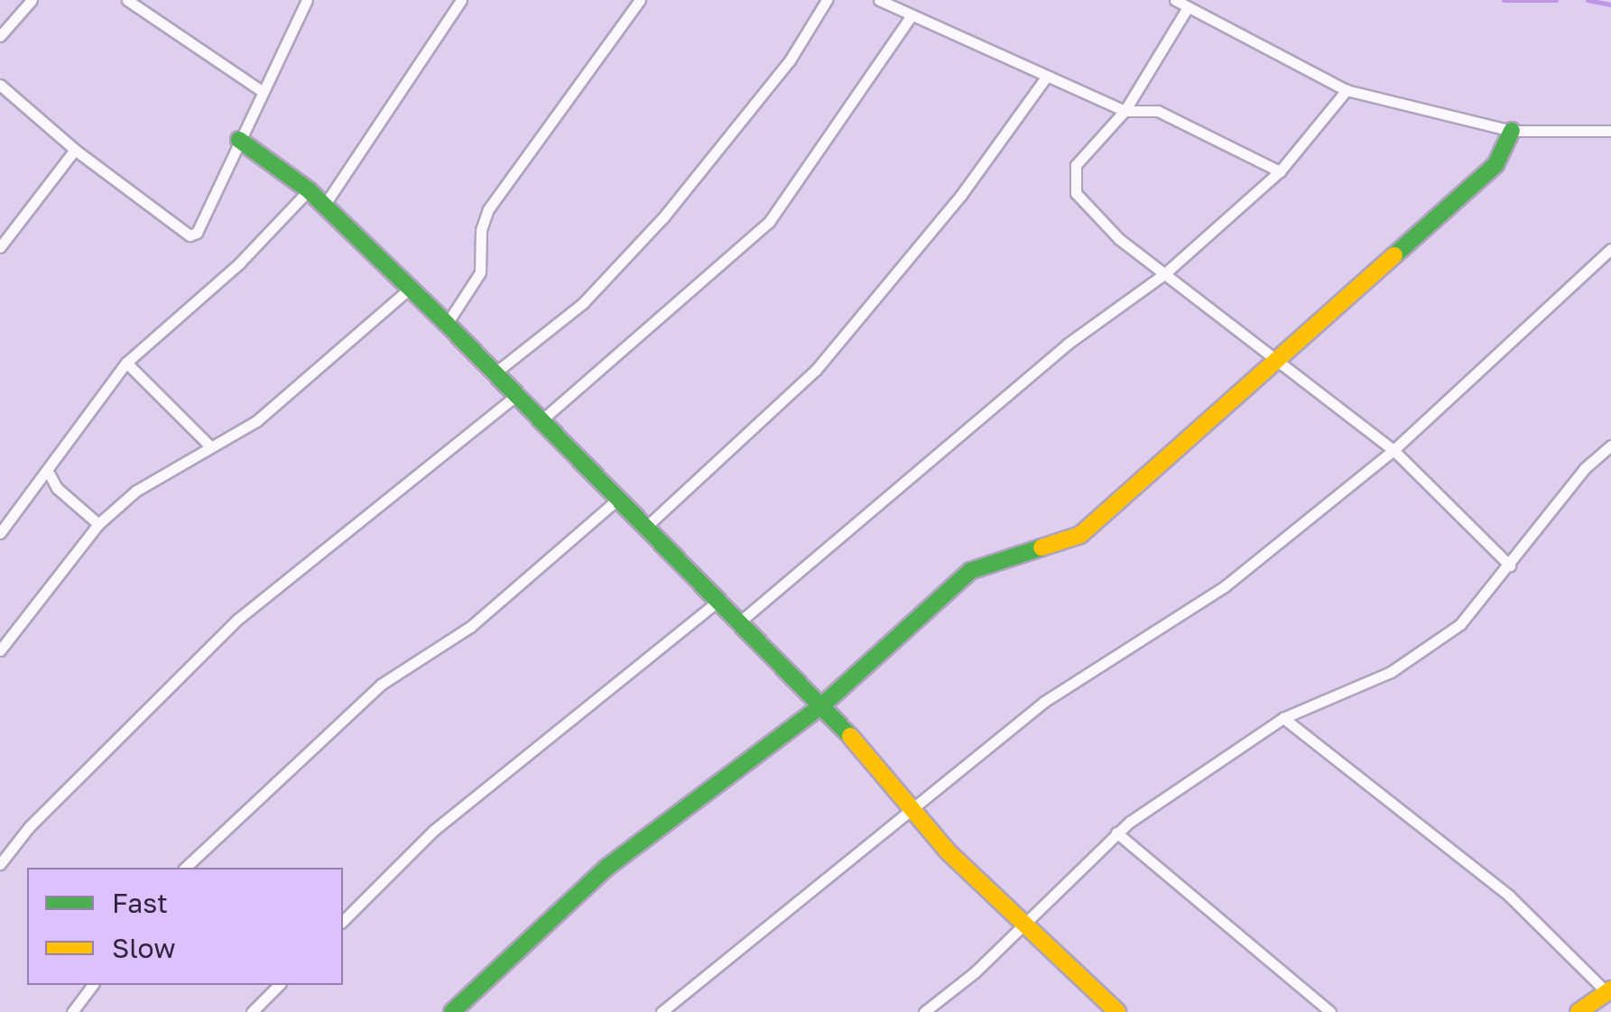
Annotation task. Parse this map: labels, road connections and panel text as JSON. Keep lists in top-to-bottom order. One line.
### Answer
{"legend":["Fast","Slow"]}
